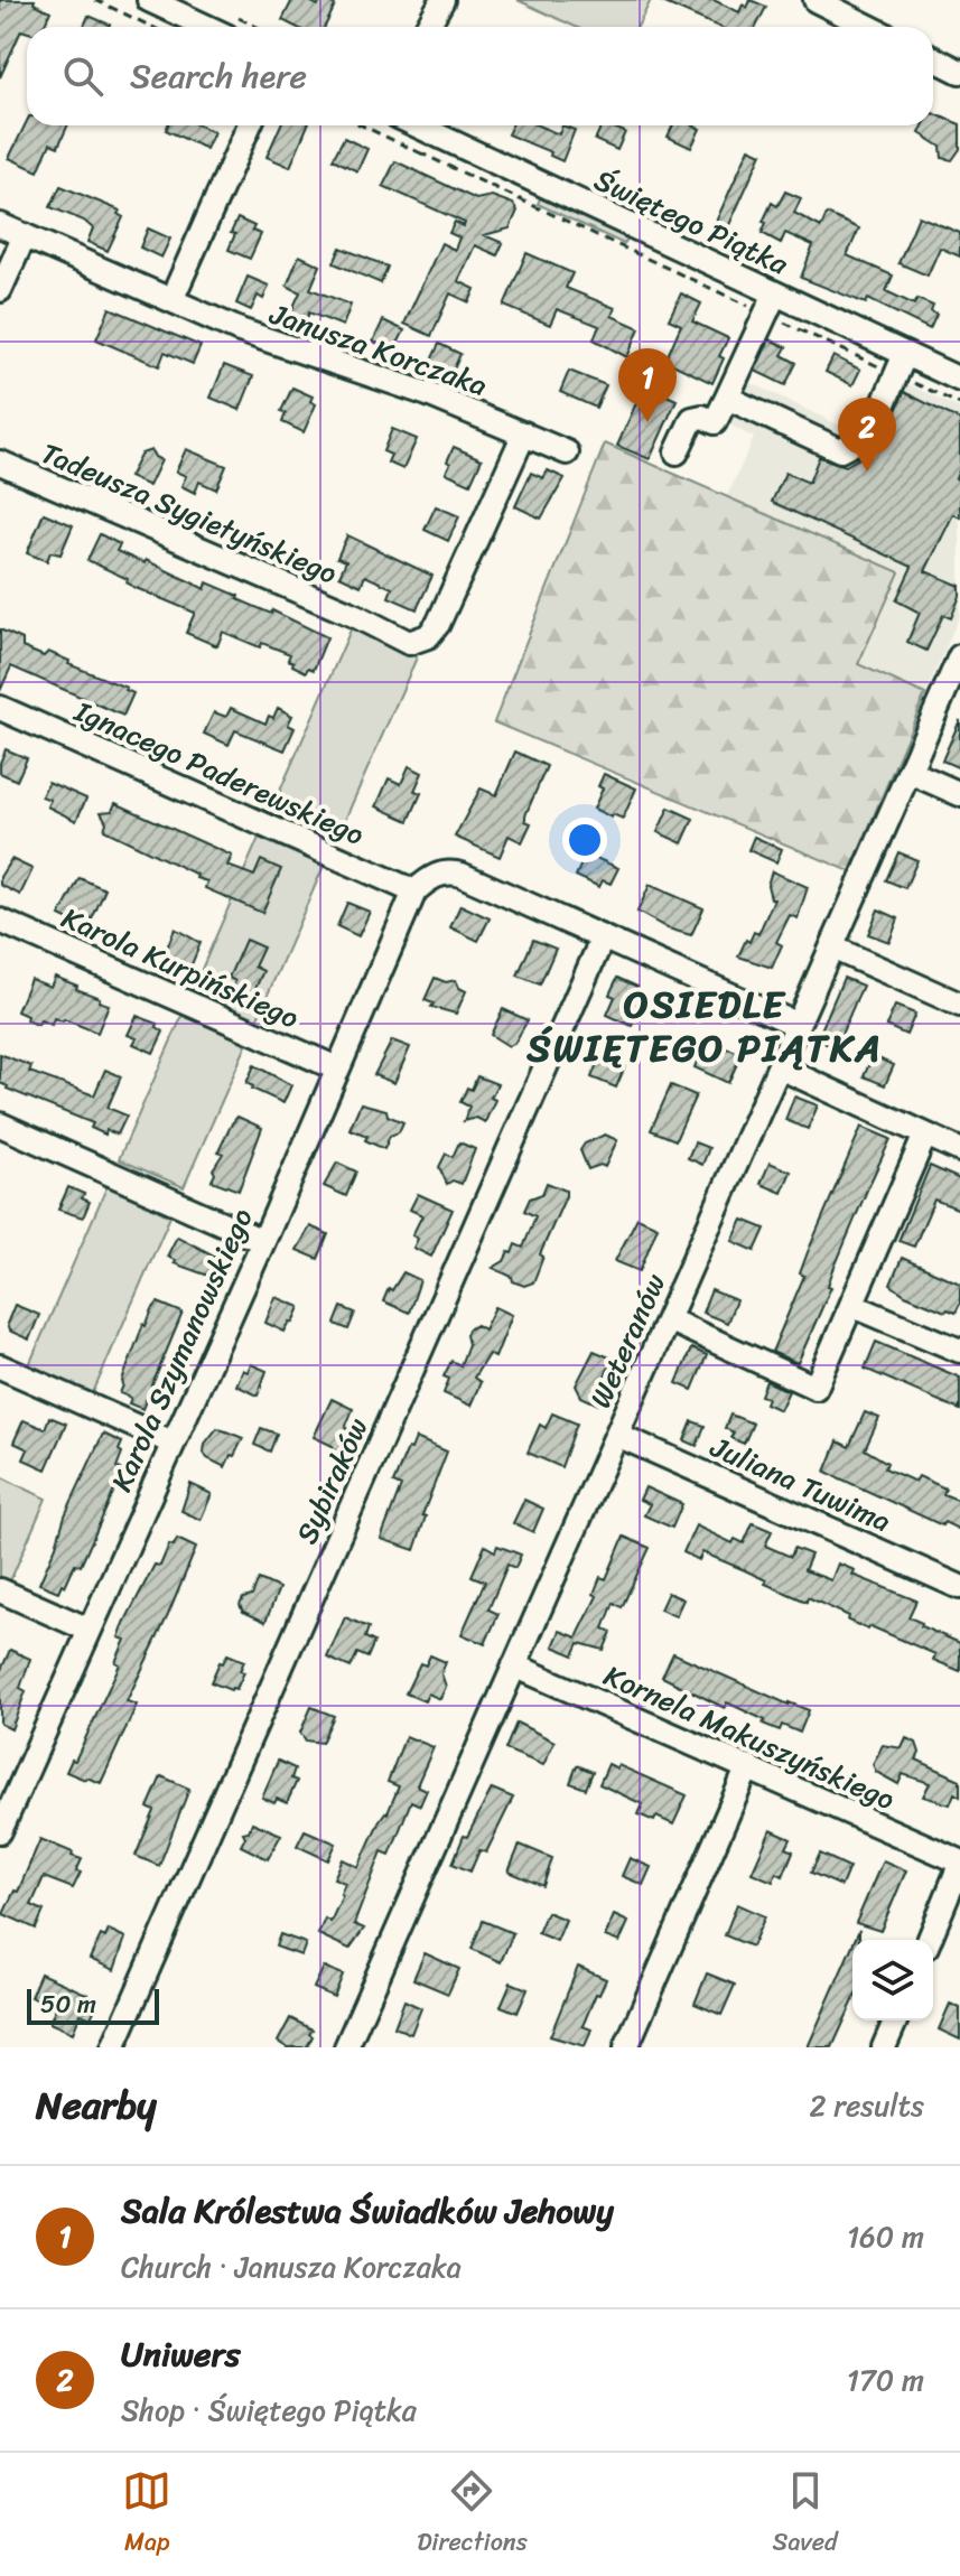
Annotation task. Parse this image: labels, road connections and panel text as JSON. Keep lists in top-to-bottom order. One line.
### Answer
{"streets":{"street":["Świętego Piątka","Janusza Korczaka","Tadeusza Sygietyńskiego","Ignacego Paderewskiego","Karola Kurpińskiego","Weteranów","Karola Szymanowskiego","Sybiraków","Juliana Tuwima","Kornela Makuszyńskiego"]},"crossings":[["Janusza Korczaka","Tadeusza Sygietyńskiego"],["Ignacego Paderewskiego","Karola Szymanowskiego"],["Karola Kurpińskiego","Karola Szymanowskiego"],["Weteranów","Juliana Tuwima"],["Weteranów","Kornela Makuszyńskiego"]],"districts":["OSIEDLE ŚWIĘTEGO PIĄTKA"],"scale_bar":"50 m","page":{"search":"Search here","pins":["1","2"],"scale":"50 m","heading":["Nearby","2 results"],"list":[{"mark":"1","name":"Sala Królestwa Świadków Jehowy","note":"Church · Janusza Korczaka","value":"160 m"},{"mark":"2","name":"Uniwers","note":"Shop · Świętego Piątka","value":"170 m"}],"nav":["Map","Directions","Saved"]}}
